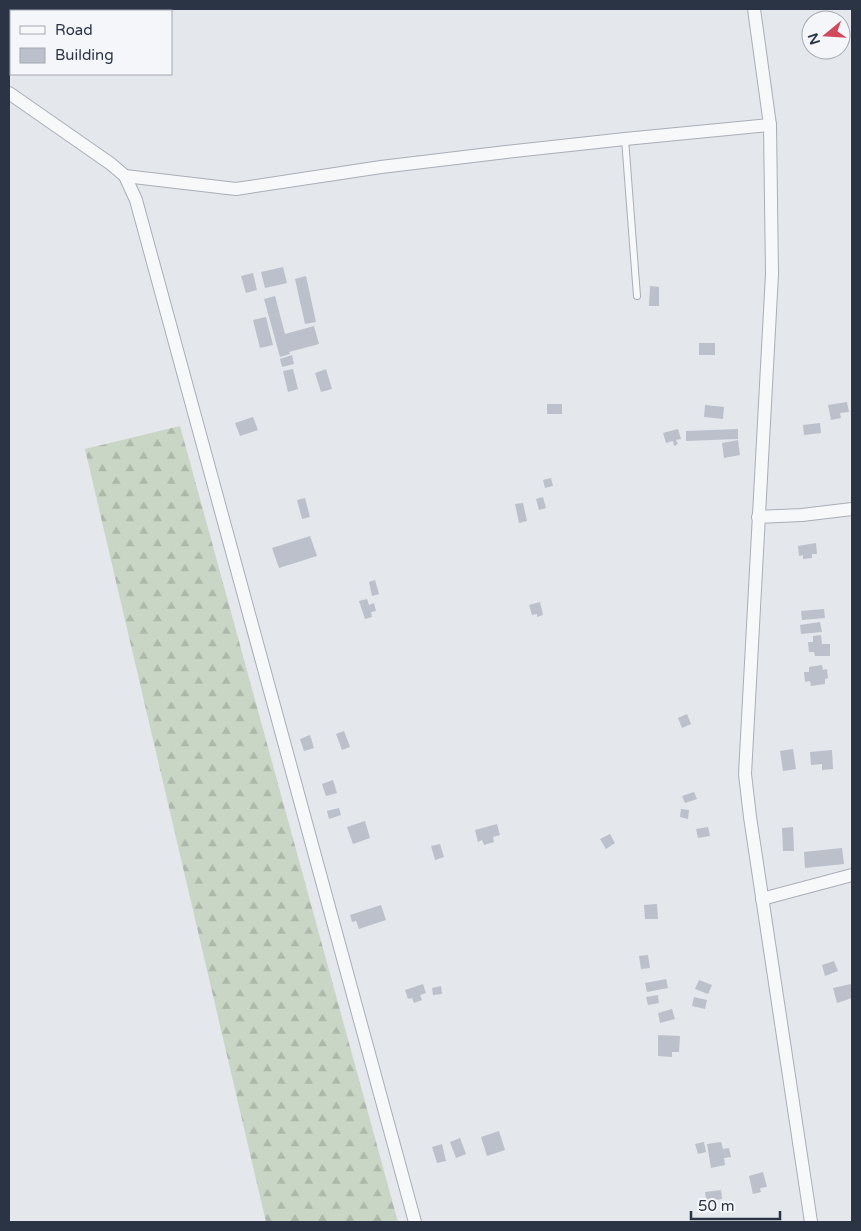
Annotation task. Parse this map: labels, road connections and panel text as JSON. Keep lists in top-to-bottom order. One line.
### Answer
{"legend":["Road","Building"],"scale_bar":"50 m","north":"left"}
